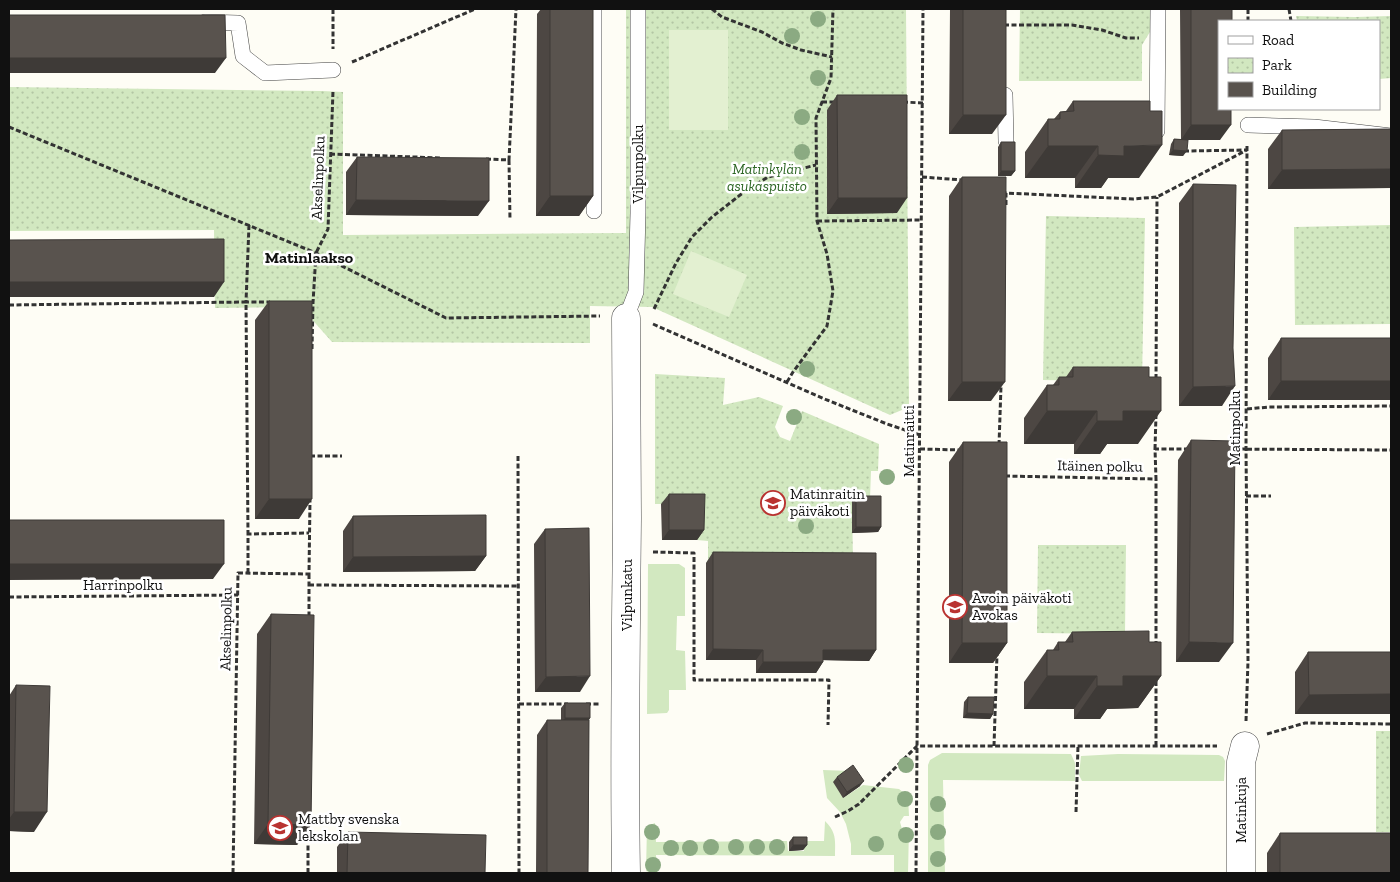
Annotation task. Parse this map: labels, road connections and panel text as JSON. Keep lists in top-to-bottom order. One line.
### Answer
{"streets":{"street":["Vilpunkatu","Matinkuja"],"lane":["Vilpunpolku"],"path":["Akselinpolku","Matinpolku","Matinraitti","Itäinen polku","Harrinpolku"]},"crossings":[["Vilpunpolku","Vilpunkatu"],["Akselinpolku","Harrinpolku"],["Matinpolku","Matinkuja"]],"districts":["Matinlaakso"],"parks":["Matinkylän asukaspuisto"],"places":{"school or university":["Matinraitin päiväkoti","Avoin päiväkoti Avokas","Mattby svenska lekskolan"]},"legend":["Road","Park","Building"]}
